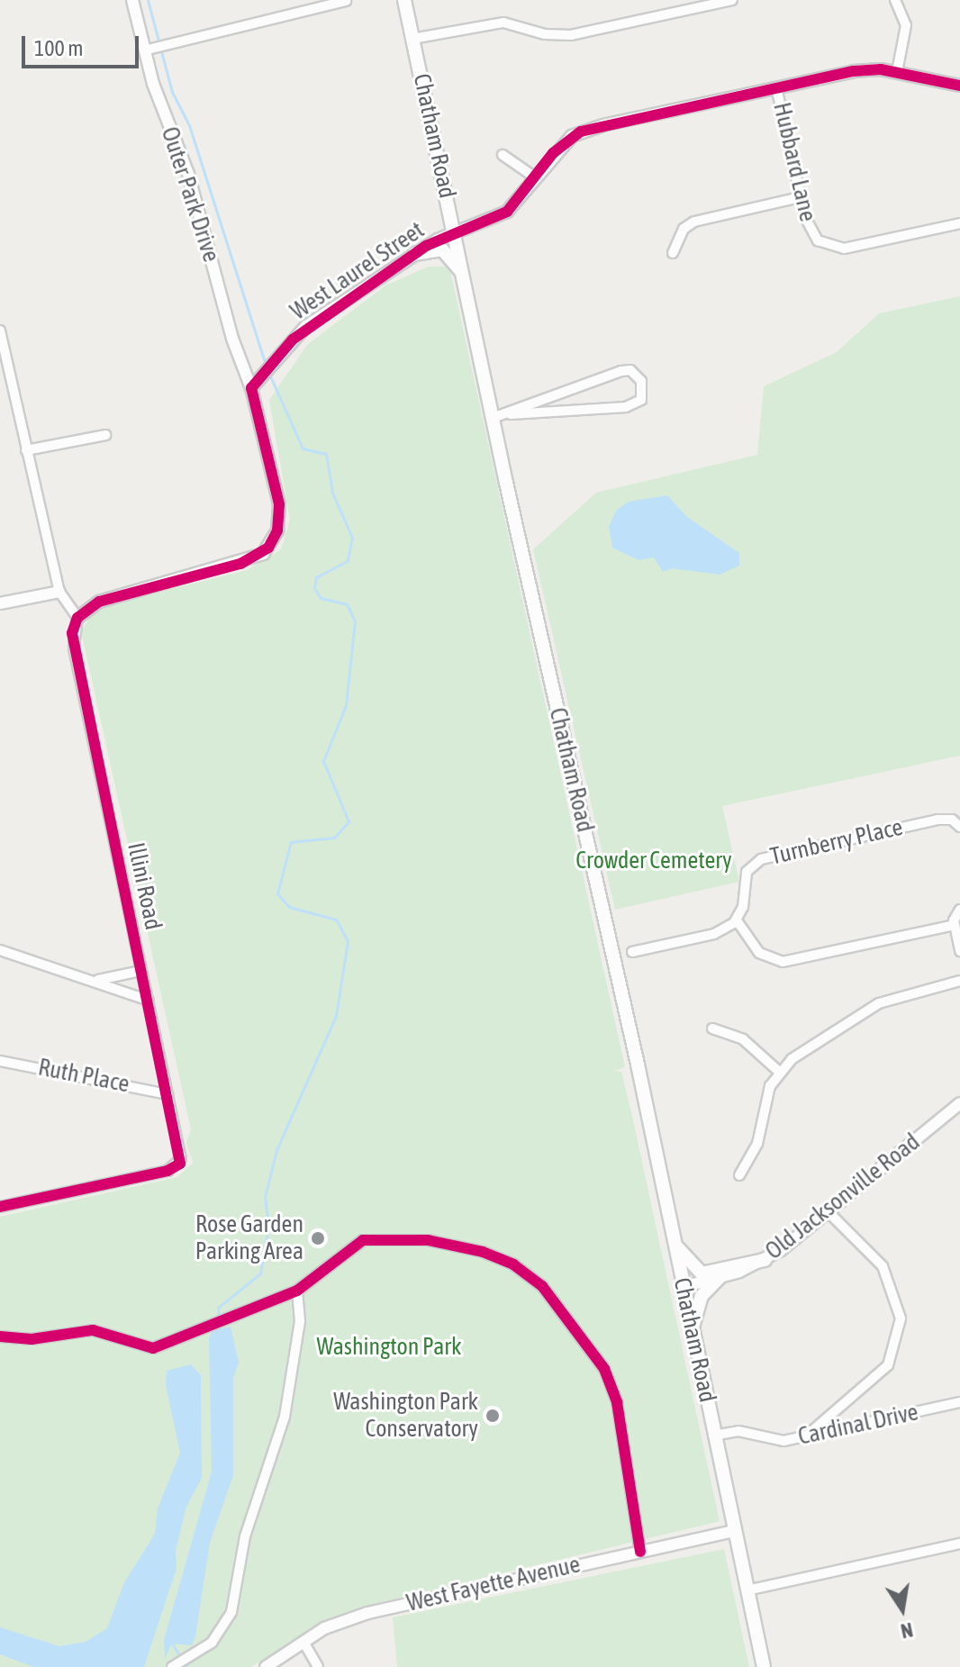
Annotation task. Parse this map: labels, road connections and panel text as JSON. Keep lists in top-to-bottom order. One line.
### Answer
{"streets":{"main road":["Chatham Road"],"street":["Hubbard Lane","Outer Park Drive","West Laurel Street","Turnberry Place","Illini Road","Ruth Place","Old Jacksonville Road","Cardinal Drive","West Fayette Avenue"]},"crossings":[["Chatham Road","West Laurel Street"],["Chatham Road","Old Jacksonville Road"],["Chatham Road","Cardinal Drive"],["Chatham Road","West Fayette Avenue"],["Hubbard Lane","West Laurel Street"],["Outer Park Drive","West Laurel Street"],["Illini Road","Ruth Place"],["Old Jacksonville Road","Cardinal Drive"]],"parks":["Crowder Cemetery","Washington Park"],"places":["Rose Garden Parking Area","Washington Park Conservatory"],"scale_bar":"100 m","north":"bottom"}
